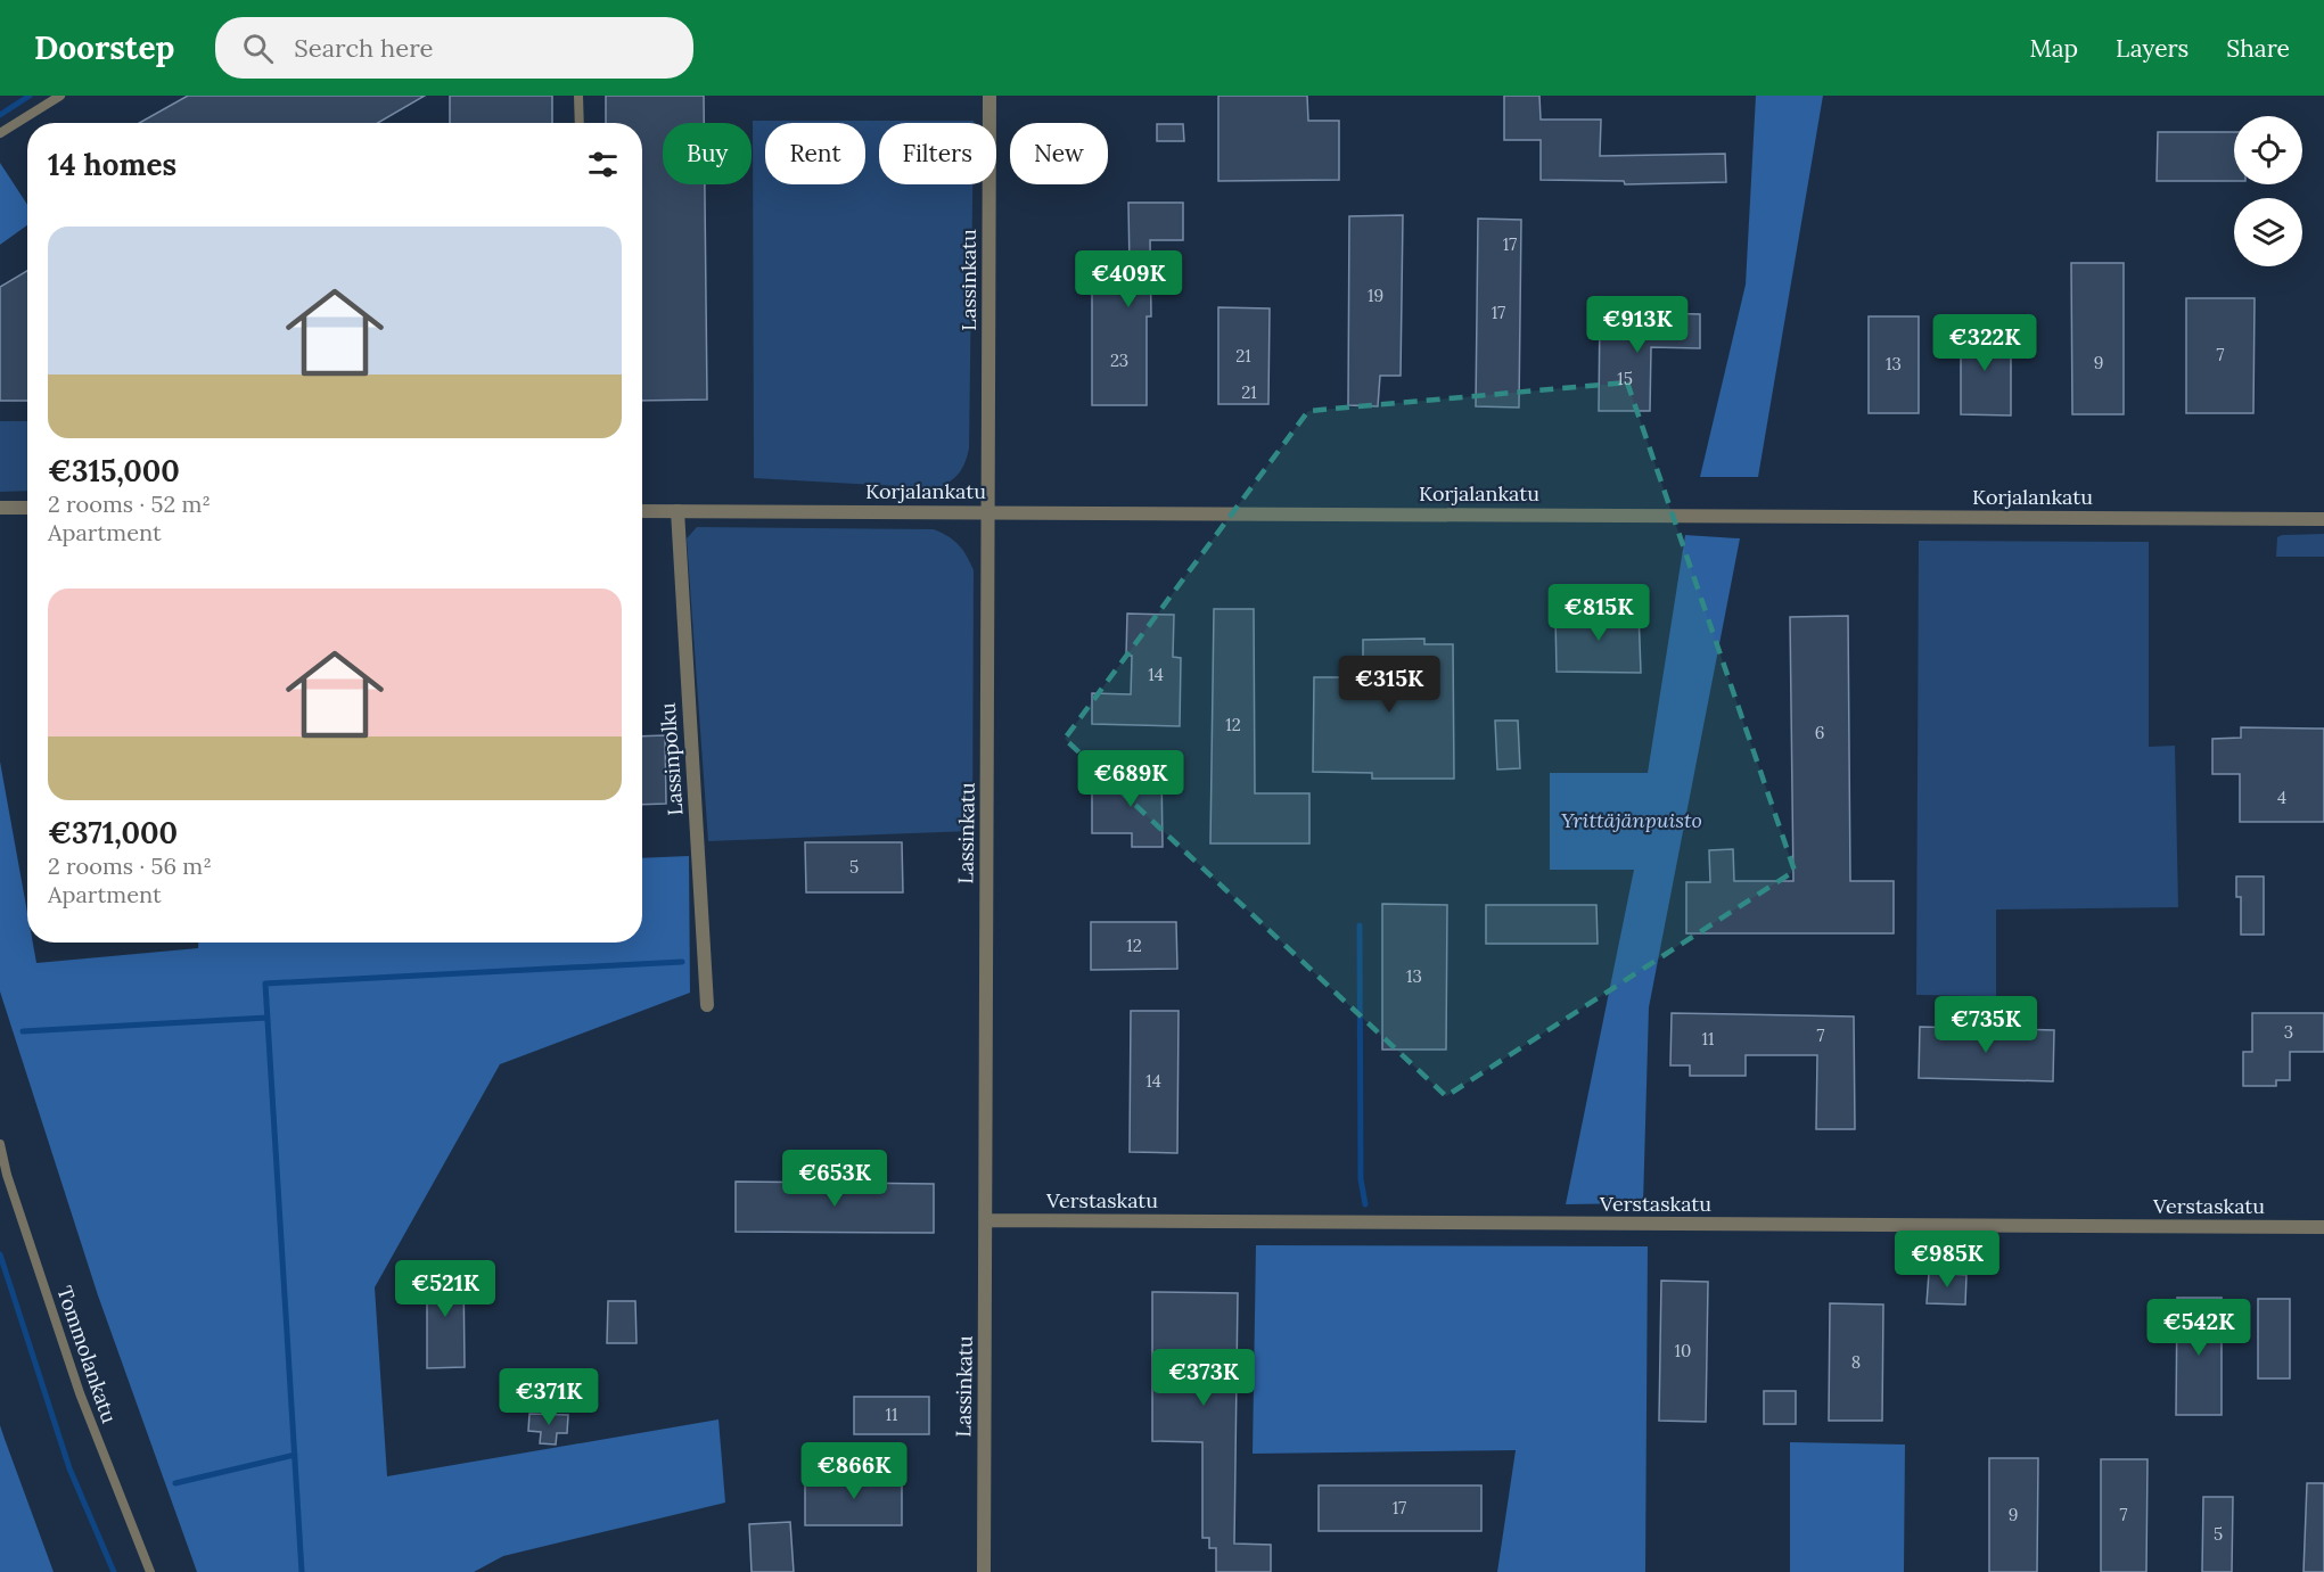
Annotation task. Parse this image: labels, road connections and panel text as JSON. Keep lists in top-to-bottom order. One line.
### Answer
{"streets":{"street":["Lassinkatu","Korjalankatu","Lassinpolku","Verstaskatu"],"lane":["Tommolankatu"]},"crossings":[["Lassinkatu","Korjalankatu"],["Lassinkatu","Verstaskatu"],["Korjalankatu","Lassinpolku"]],"parks":["Yrittäjänpuisto"],"house_numbers":["17","19","17","7","21","23","9","13","15","21","14","12","6","4","5","12","13","3","7","11","14","10","8","11","17","9","7","5"],"page":{"header":"Doorstep","search":"Search here","nav":["Map","Layers","Share"],"chip":["Buy","Rent","Filters","New"],"heading":"14 homes","list":[{"name":"€315,000","note":"2 rooms · 52 m² · Apartment"},{"name":"€371,000","note":"2 rooms · 56 m² · Apartment"}],"price":["€409K","€913K","€322K","€815K","€315K","€689K","€735K","€653K","€985K","€521K","€542K","€373K","€371K","€866K"]}}
